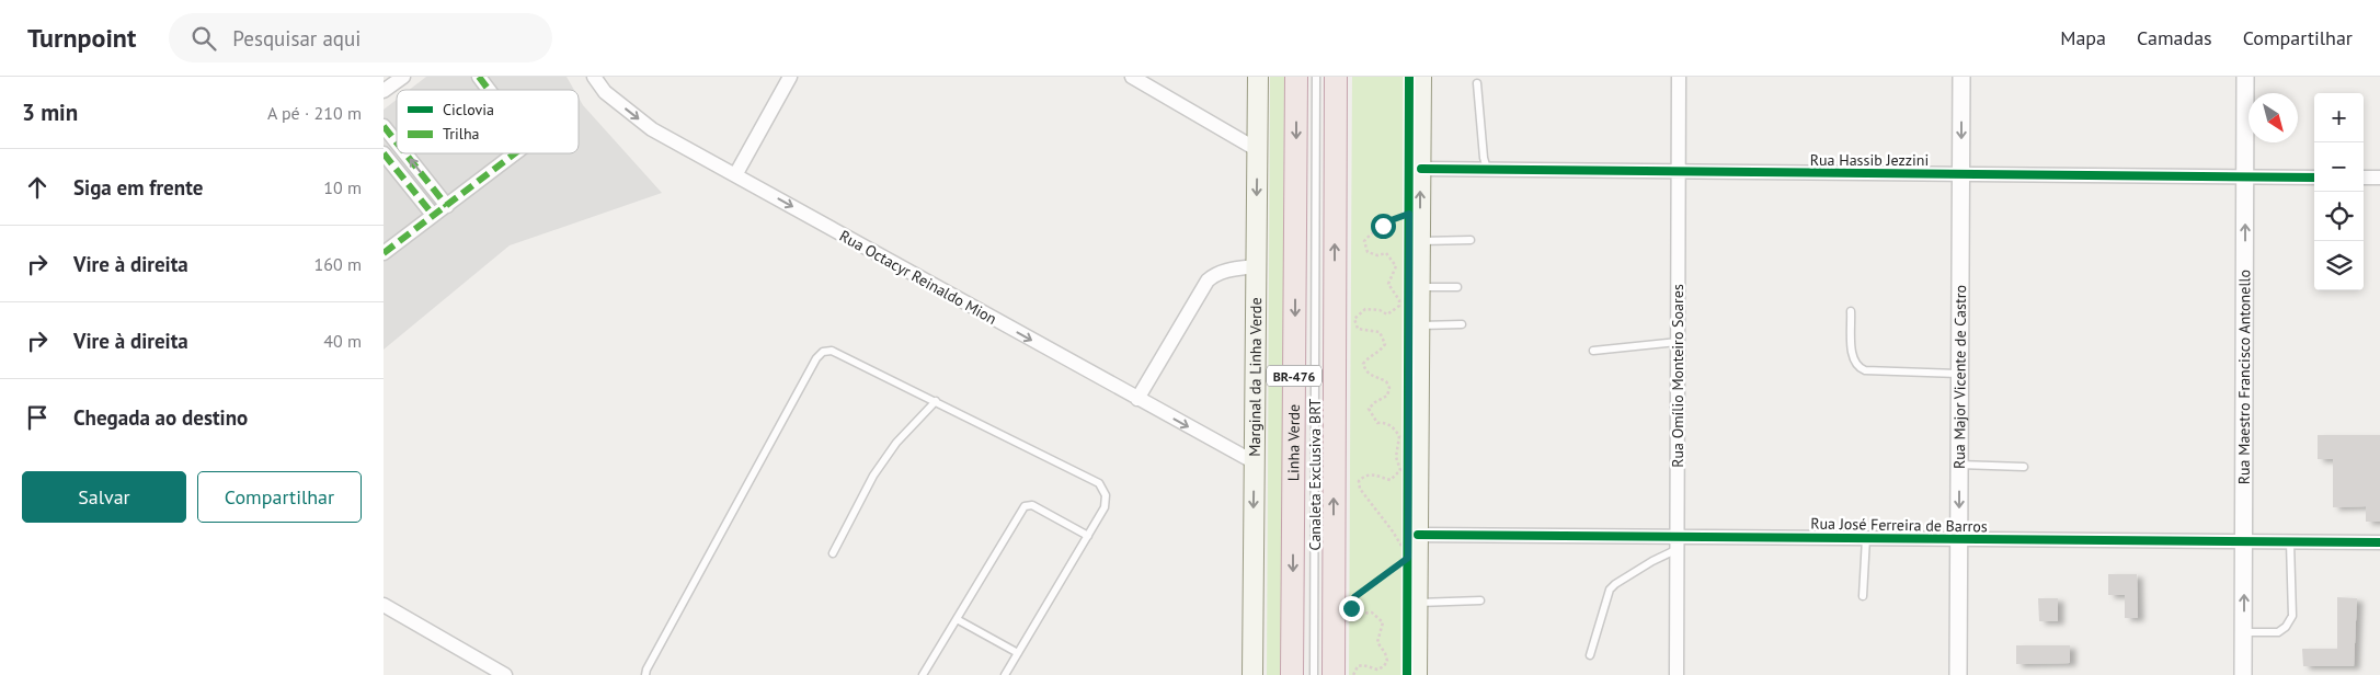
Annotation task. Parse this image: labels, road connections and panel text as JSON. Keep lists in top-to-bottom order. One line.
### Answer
{"streets":{"highway":["BR-476","Linha Verde"],"main road":["Marginal da Linha Verde"],"street":["Rua Hassib Jezzini","Rua Octacyr Reinaldo Mion","Rua Omílio Monteiro Soares","Rua Major Vicente de Castro","Rua Maestro Francisco Antonello","Rua José Ferreira de Barros"],"lane":["Canaleta Exclusiva BRT"]},"crossings":[["Rua Hassib Jezzini","Rua Omílio Monteiro Soares"],["Rua Hassib Jezzini","Rua Major Vicente de Castro"],["Rua Hassib Jezzini","Rua Maestro Francisco Antonello"],["Rua Octacyr Reinaldo Mion","Marginal da Linha Verde"],["Rua Omílio Monteiro Soares","Rua José Ferreira de Barros"],["Rua Major Vicente de Castro","Rua José Ferreira de Barros"],["Rua Maestro Francisco Antonello","Rua José Ferreira de Barros"]],"one_way":["Rua Octacyr Reinaldo Mion","Rua Maestro Francisco Antonello"],"legend":["Ciclovia","Trilha"],"north":"bottom right","page":{"header":"Turnpoint","search":"Pesquisar aqui","nav":["Mapa","Camadas","Compartilhar"],"heading":["3 min","A pé · 210 m"],"map_buttons":["+","−"],"list":[["Siga em frente","10 m"],["Vire à direita","160 m"],["Vire à direita","40 m"],"Chegada ao destino"],"buttons":["Salvar","Compartilhar"]}}
